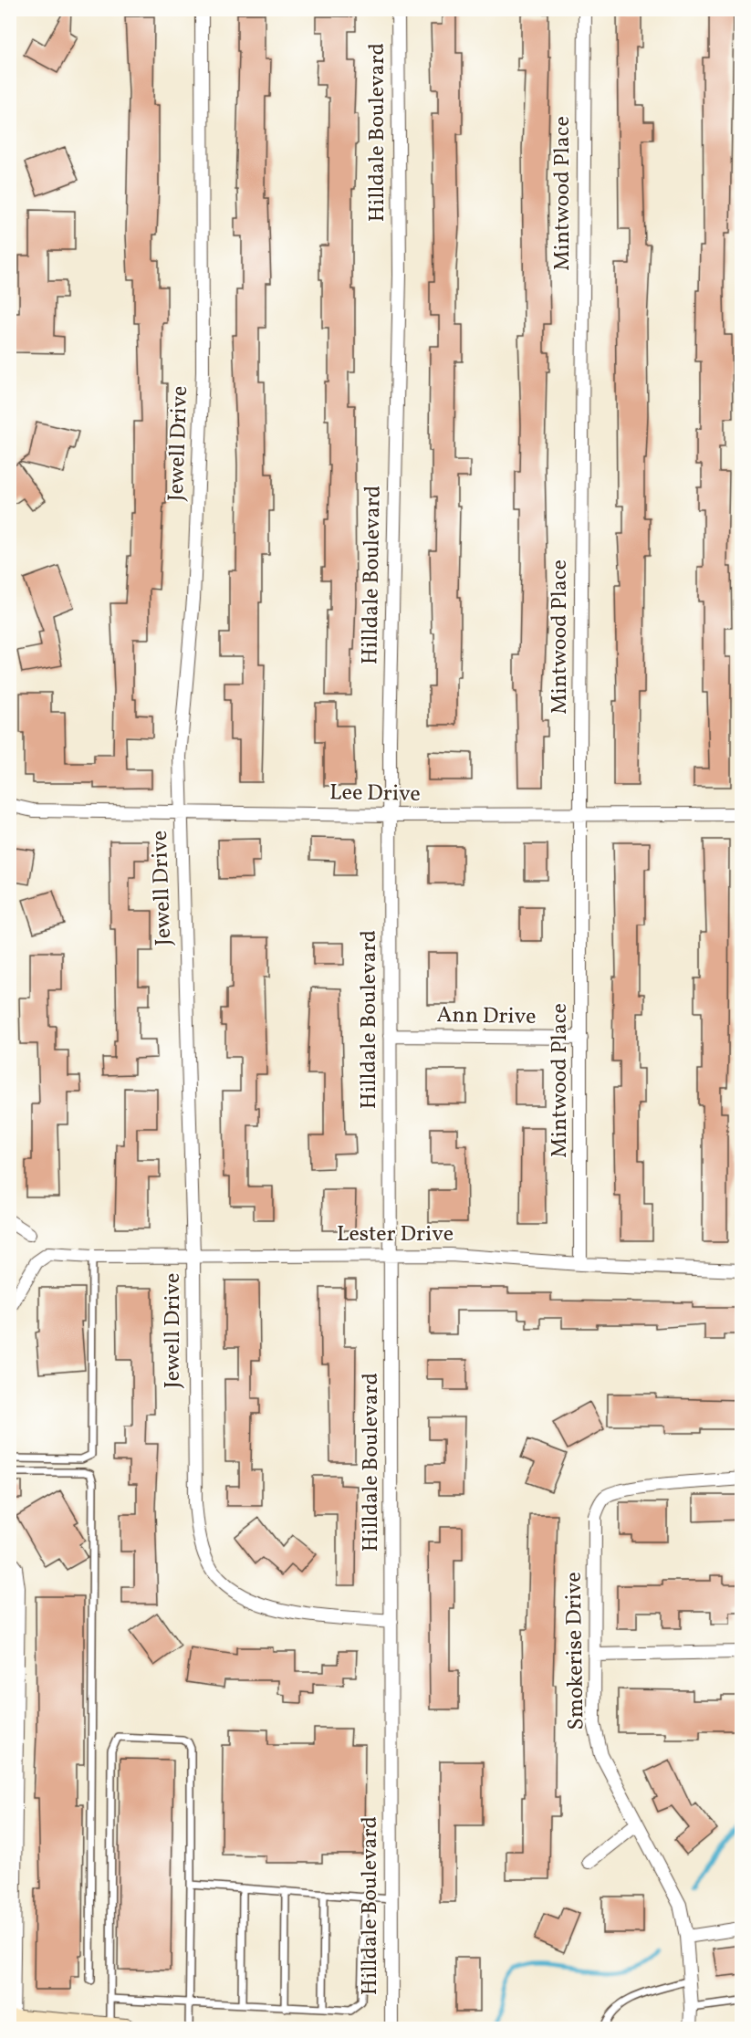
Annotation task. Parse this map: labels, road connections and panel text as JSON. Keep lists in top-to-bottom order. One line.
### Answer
{"streets":{"street":["Hilldale Boulevard","Mintwood Place","Jewell Drive","Lee Drive","Ann Drive","Lester Drive","Smokerise Drive"]},"crossings":[["Hilldale Boulevard","Jewell Drive"],["Hilldale Boulevard","Lee Drive"],["Hilldale Boulevard","Ann Drive"],["Hilldale Boulevard","Lester Drive"],["Mintwood Place","Lee Drive"],["Mintwood Place","Ann Drive"],["Mintwood Place","Lester Drive"],["Jewell Drive","Lee Drive"],["Jewell Drive","Lester Drive"]]}
